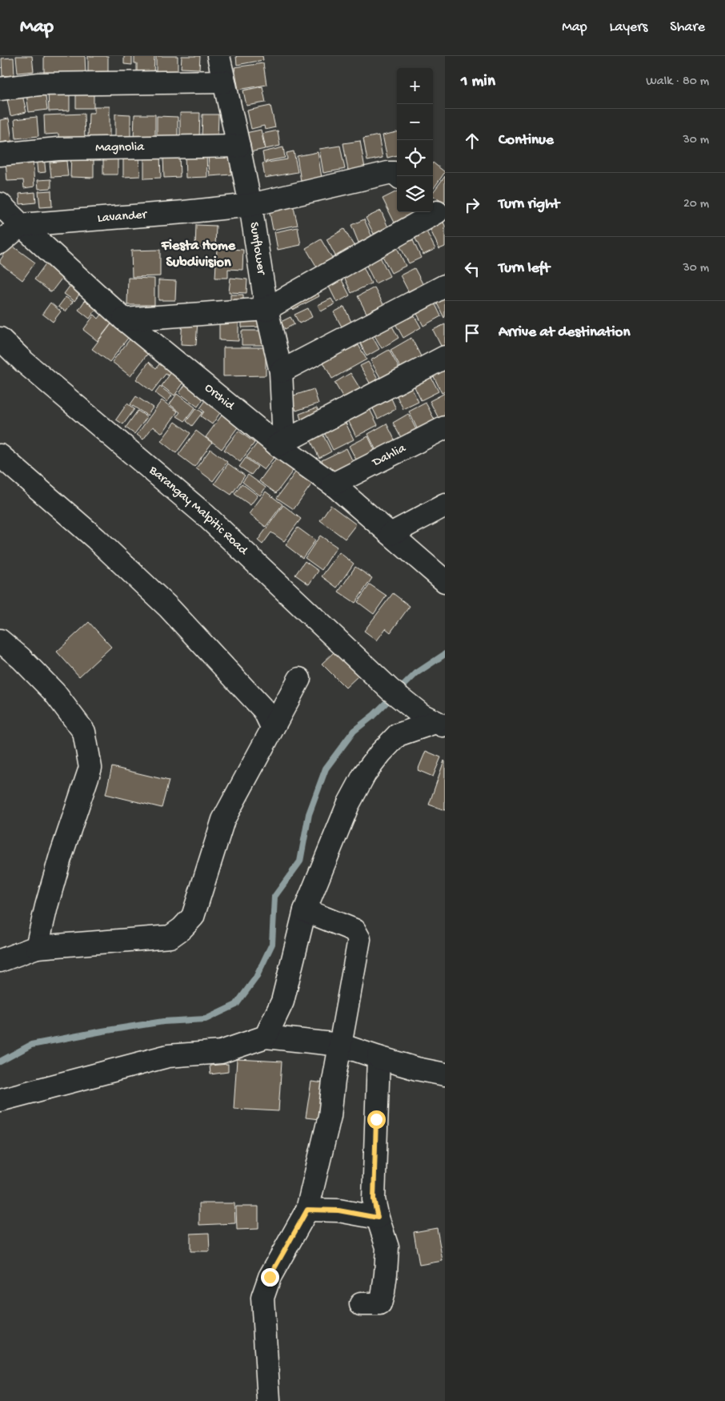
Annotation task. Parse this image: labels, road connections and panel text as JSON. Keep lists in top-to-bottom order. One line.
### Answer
{"streets":{"street":["Magnolia","Lavander","Sunflower","Orchid","Dahlia","Barangay Malpitic Road"]},"crossings":[["Magnolia","Sunflower"],["Lavander","Sunflower"],["Lavander","Orchid"],["Sunflower","Orchid"],["Orchid","Dahlia"]],"districts":["Fiesta Home Subdivision"],"page":{"header":"Map","nav":["Map","Layers","Share"],"heading":["1 min","Walk · 80 m"],"map_buttons":["+","−"],"list":[["Continue","30 m"],["Turn right","20 m"],["Turn left","30 m"],"Arrive at destination"]}}
